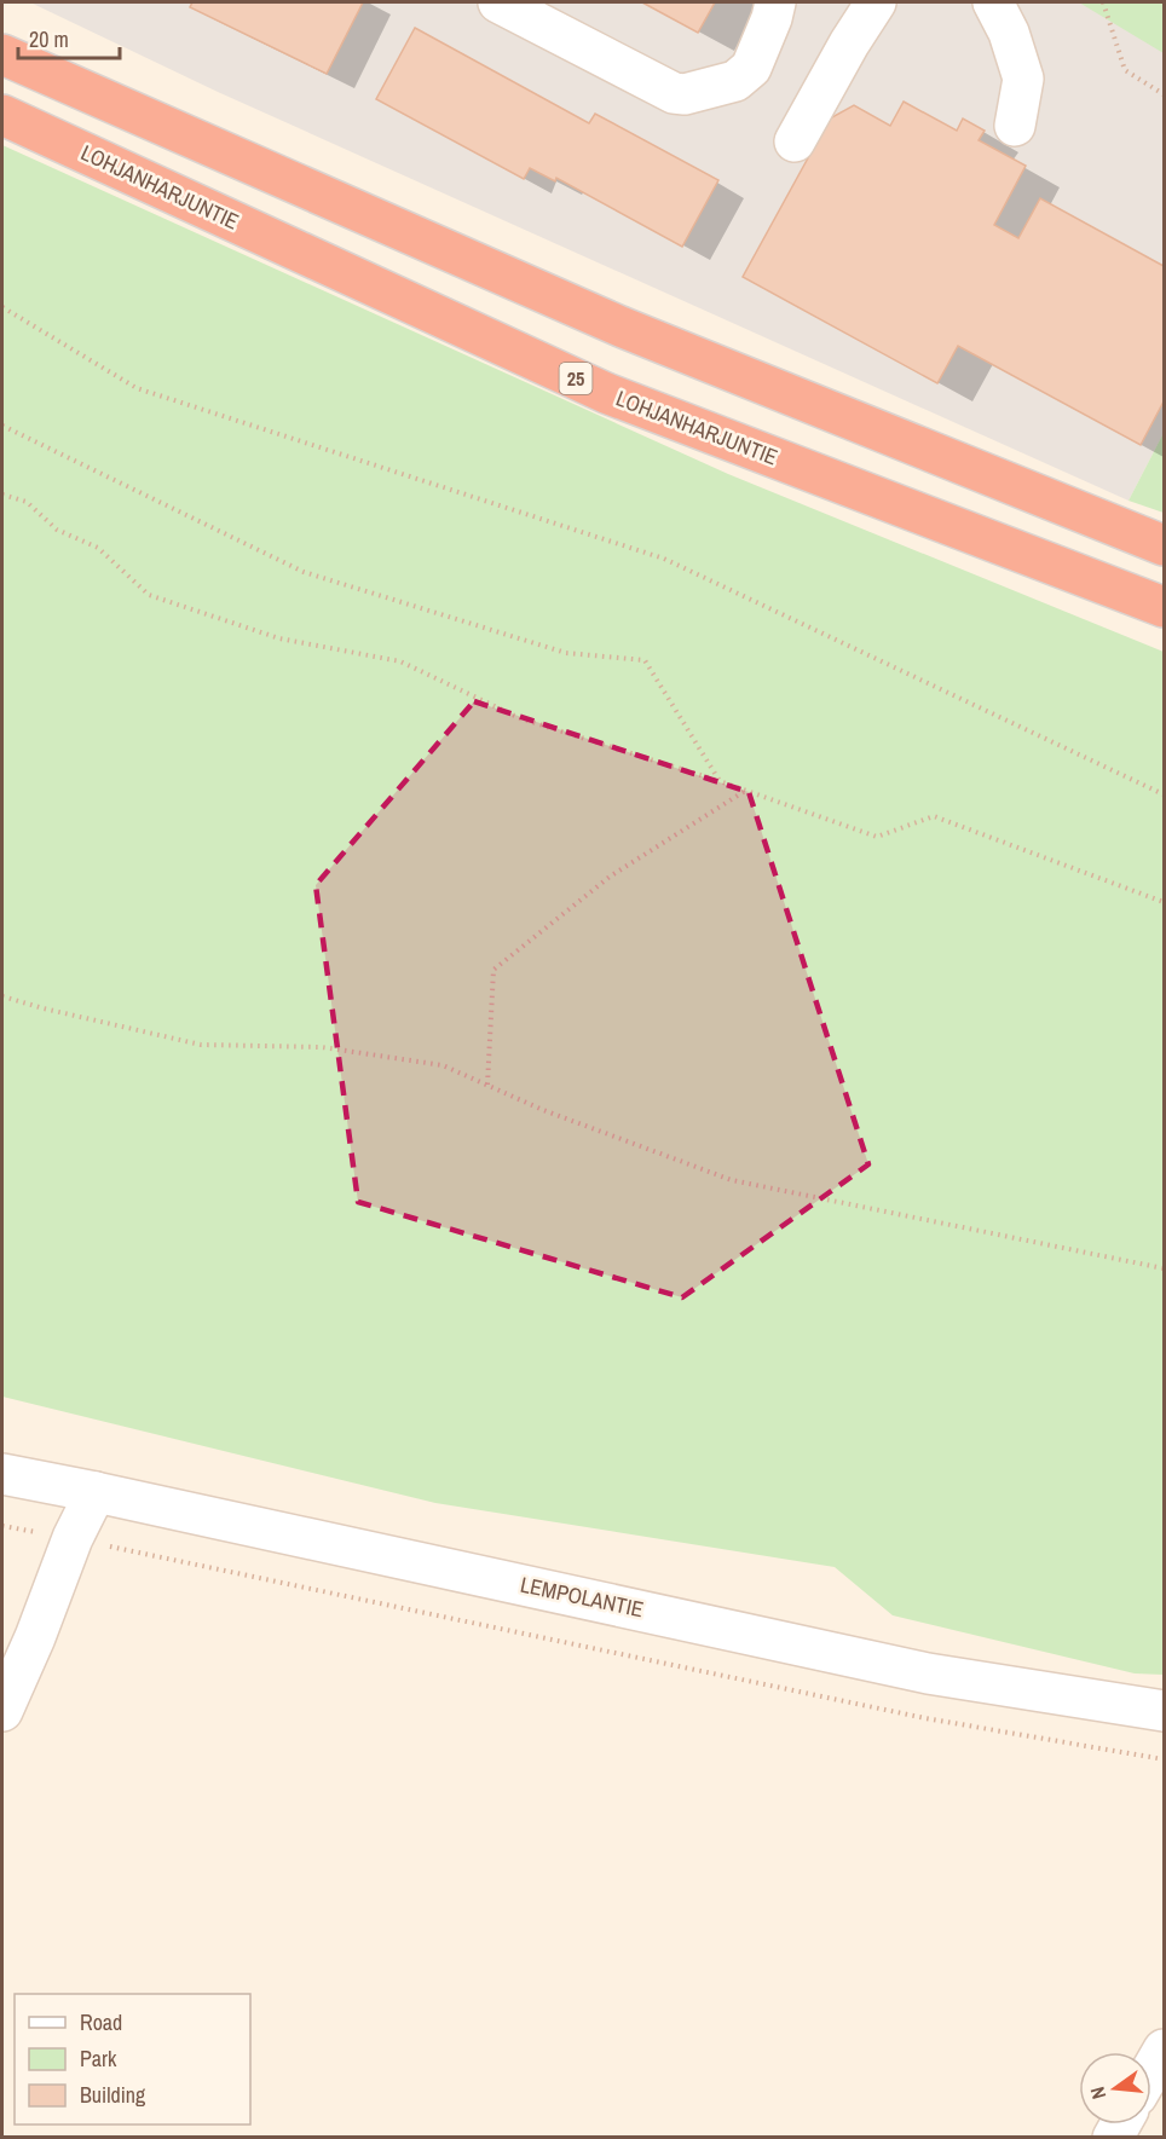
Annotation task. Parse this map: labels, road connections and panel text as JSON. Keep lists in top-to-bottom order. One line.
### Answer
{"streets":{"highway":["LOHJANHARJUNTIE","25"],"street":["LEMPOLANTIE"]},"legend":["Road","Park","Building"],"scale_bar":"20 m","north":"left"}
